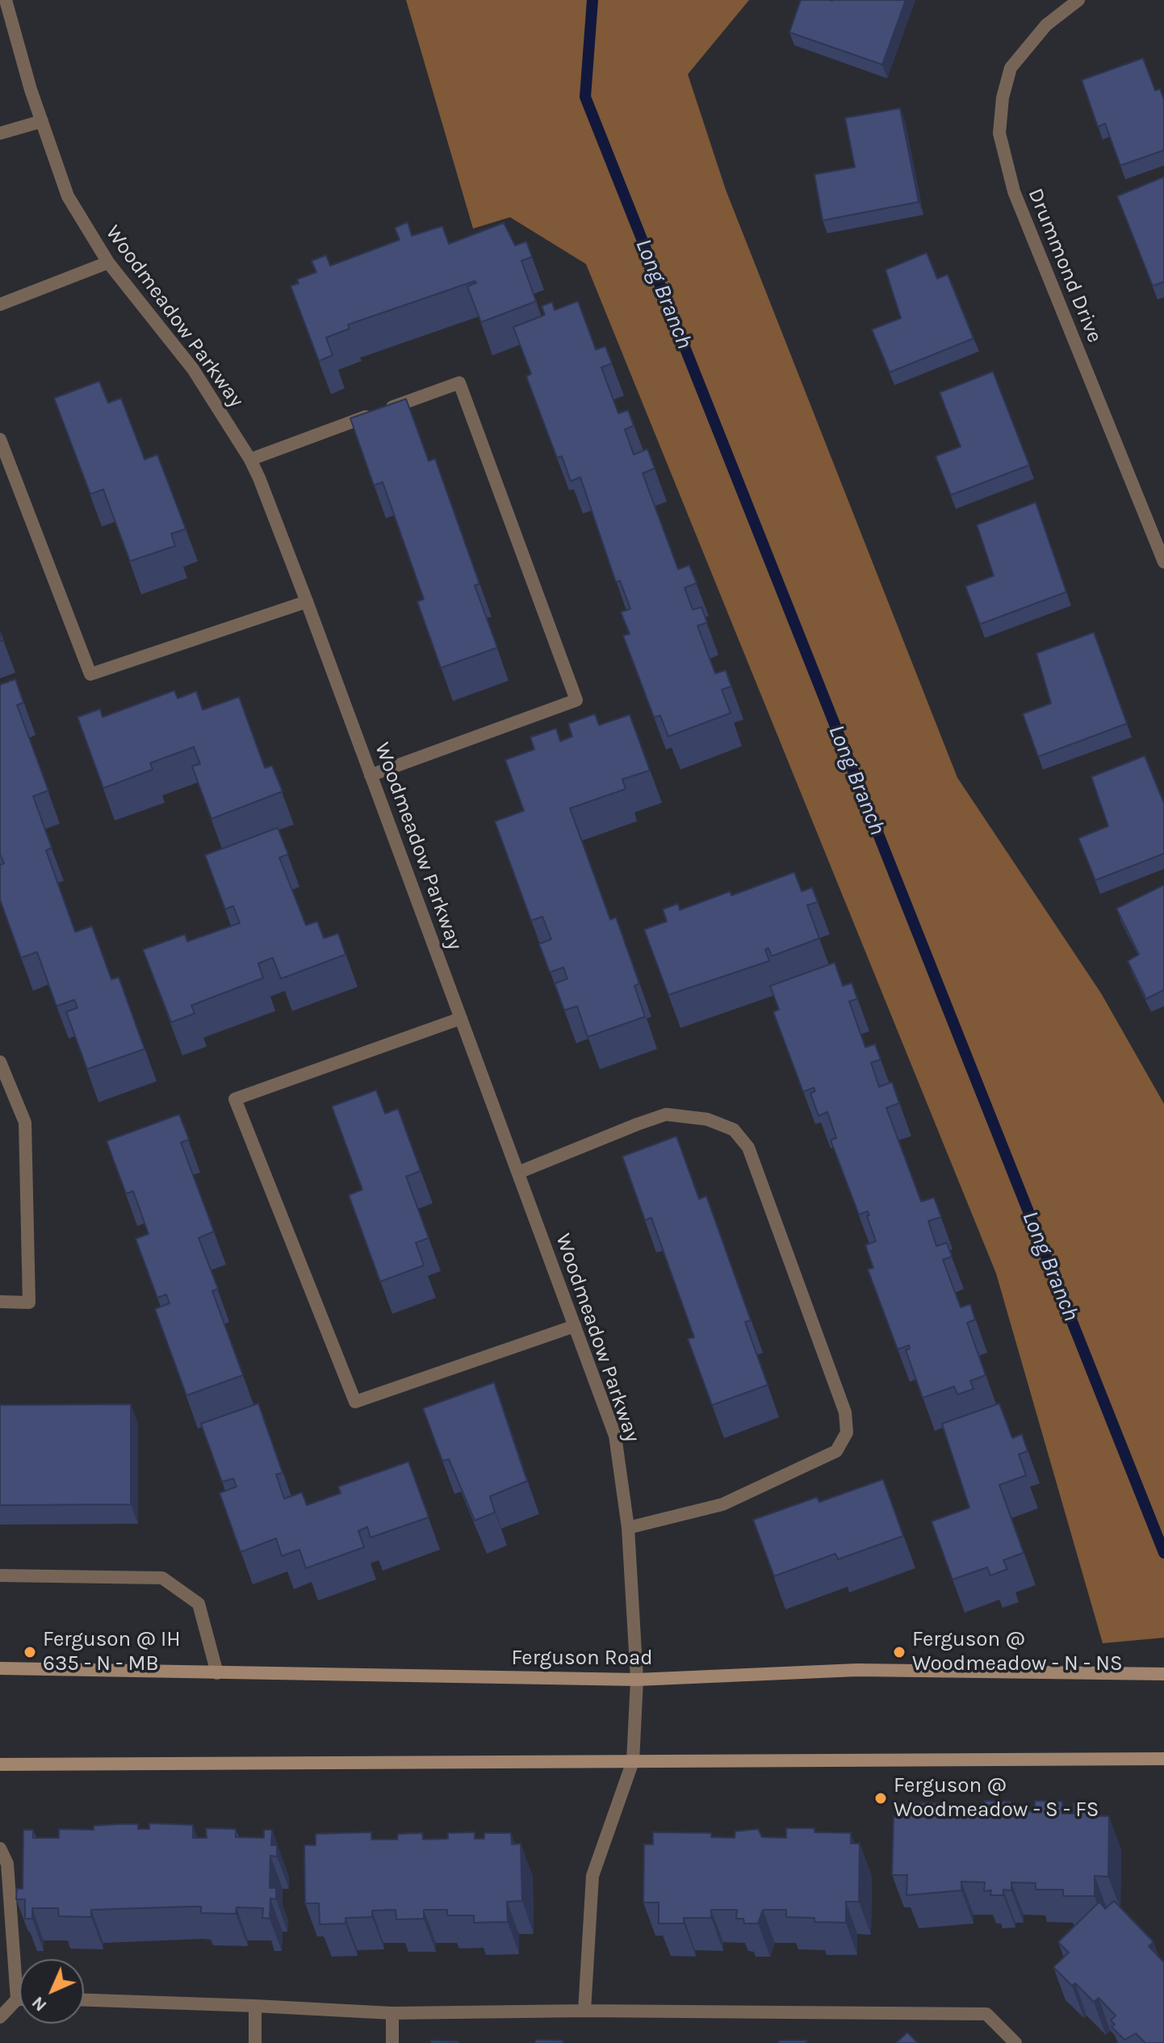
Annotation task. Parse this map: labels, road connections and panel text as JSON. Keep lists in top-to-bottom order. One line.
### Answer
{"streets":{"main road":["Ferguson Road"],"street":["Drummond Drive","Woodmeadow Parkway"]},"crossings":[["Woodmeadow Parkway","Ferguson Road"]],"water":["Long Branch"],"places":["Ferguson @ IH 635 - N - MB","Ferguson @ Woodmeadow - N - NS","Ferguson @ Woodmeadow - S - FS"],"north":"bottom left"}
